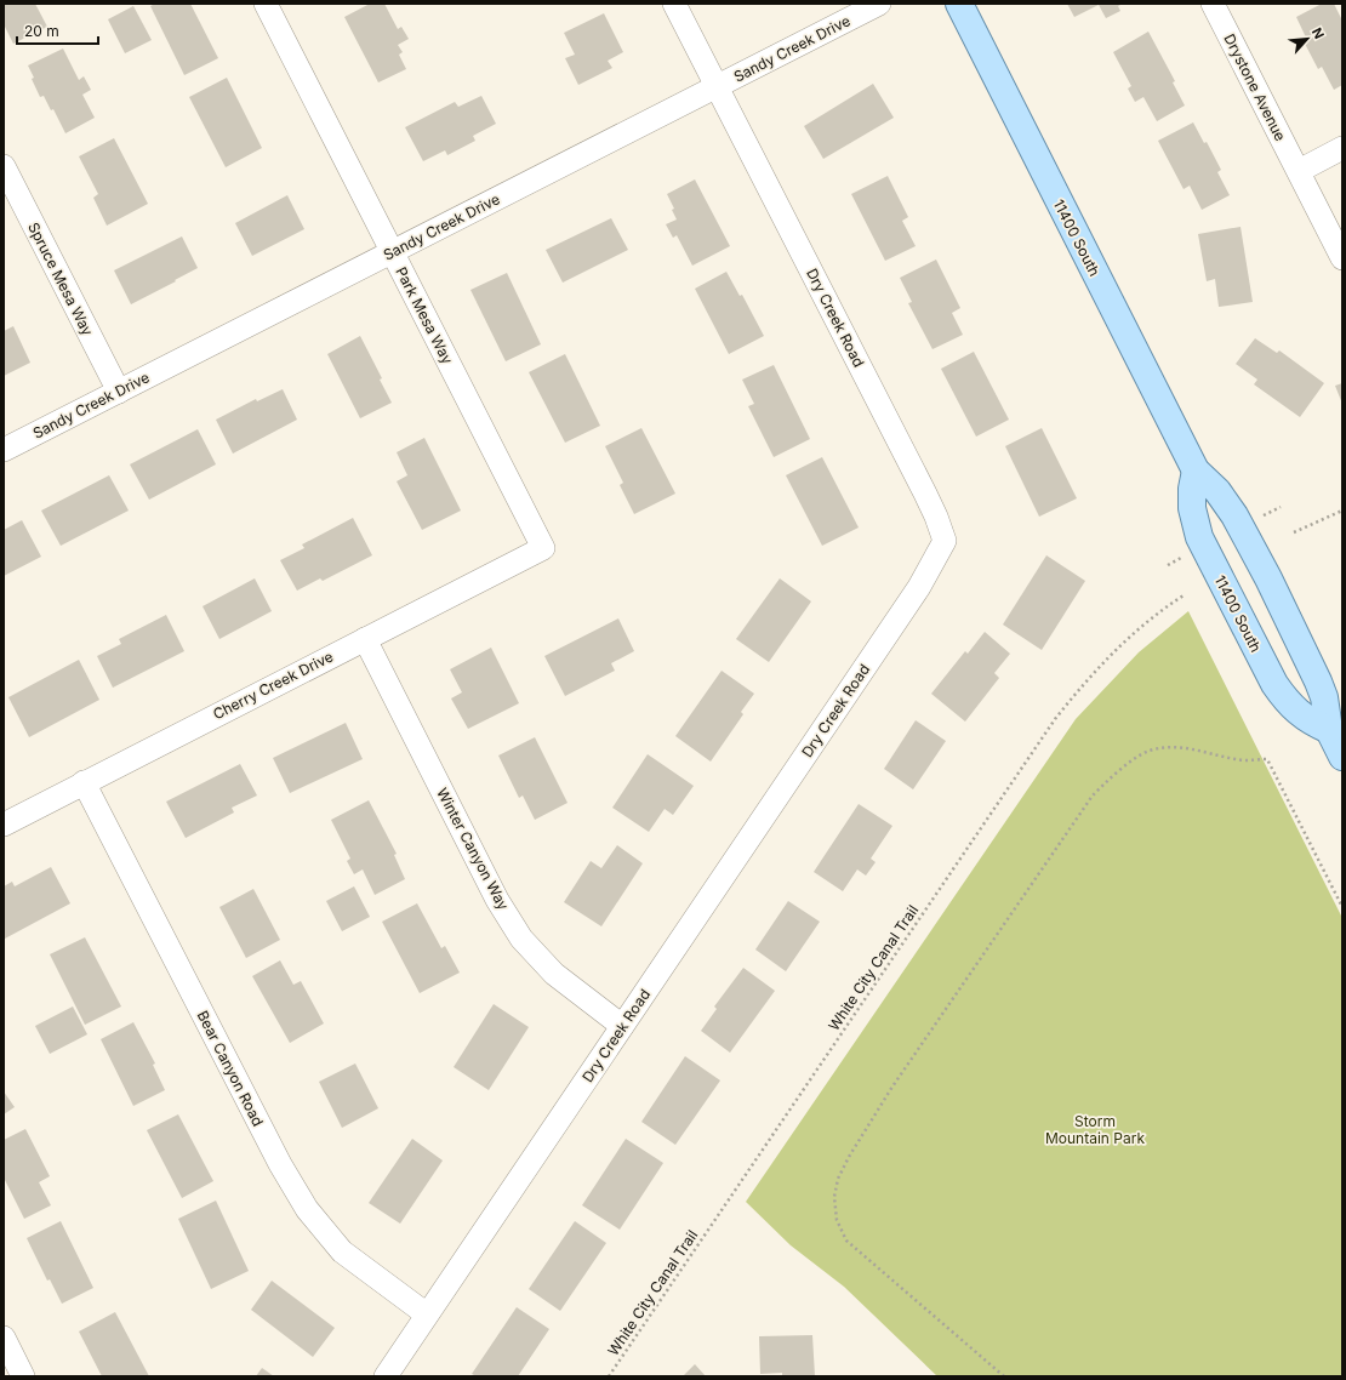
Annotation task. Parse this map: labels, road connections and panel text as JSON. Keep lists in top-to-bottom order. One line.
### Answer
{"streets":{"main road":["11400 South"],"street":["Sandy Creek Drive","Drystone Avenue","Spruce Mesa Way","Park Mesa Way","Dry Creek Road","Cherry Creek Drive","Winter Canyon Way","Bear Canyon Road"],"path":["White City Canal Trail"]},"crossings":[["Sandy Creek Drive","Spruce Mesa Way"],["Sandy Creek Drive","Park Mesa Way"],["Sandy Creek Drive","Dry Creek Road"],["Park Mesa Way","Cherry Creek Drive"],["Dry Creek Road","Winter Canyon Way"],["Dry Creek Road","Bear Canyon Road"],["Cherry Creek Drive","Winter Canyon Way"],["Cherry Creek Drive","Bear Canyon Road"]],"parks":["Storm Mountain Park"],"scale_bar":"20 m","north":"top right"}
